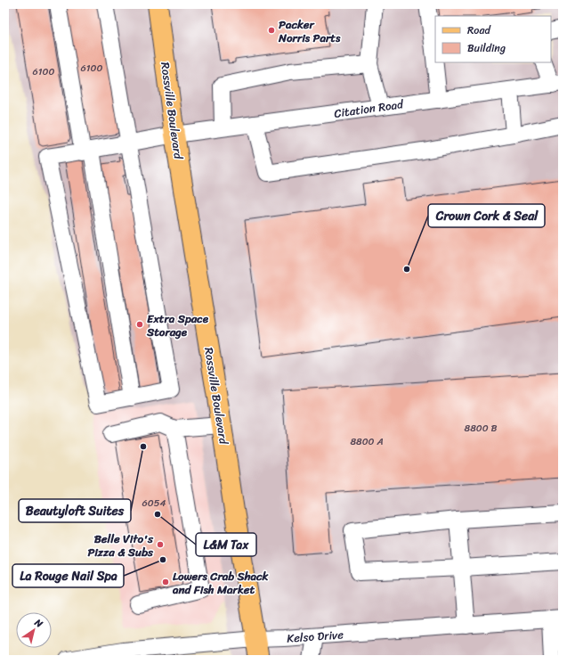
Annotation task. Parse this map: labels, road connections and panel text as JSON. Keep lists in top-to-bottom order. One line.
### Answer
{"streets":{"main road":["Rossville Boulevard"],"street":["Citation Road","Kelso Drive"]},"crossings":[["Citation Road","Rossville Boulevard"],["Rossville Boulevard","Kelso Drive"]],"places":["Packer Norris Parts","Crown Cork & Seal","Extra Space Storage","Beautyloft Suites","L&M Tax","Belle Vito's Pizza & Subs","La Rouge Nail Spa","Lowers Crab Shack and Fish Market"],"house_numbers":["6100","6100","8800 B","8800 A","6054"],"legend":["Road","Building"],"north":"top right"}
